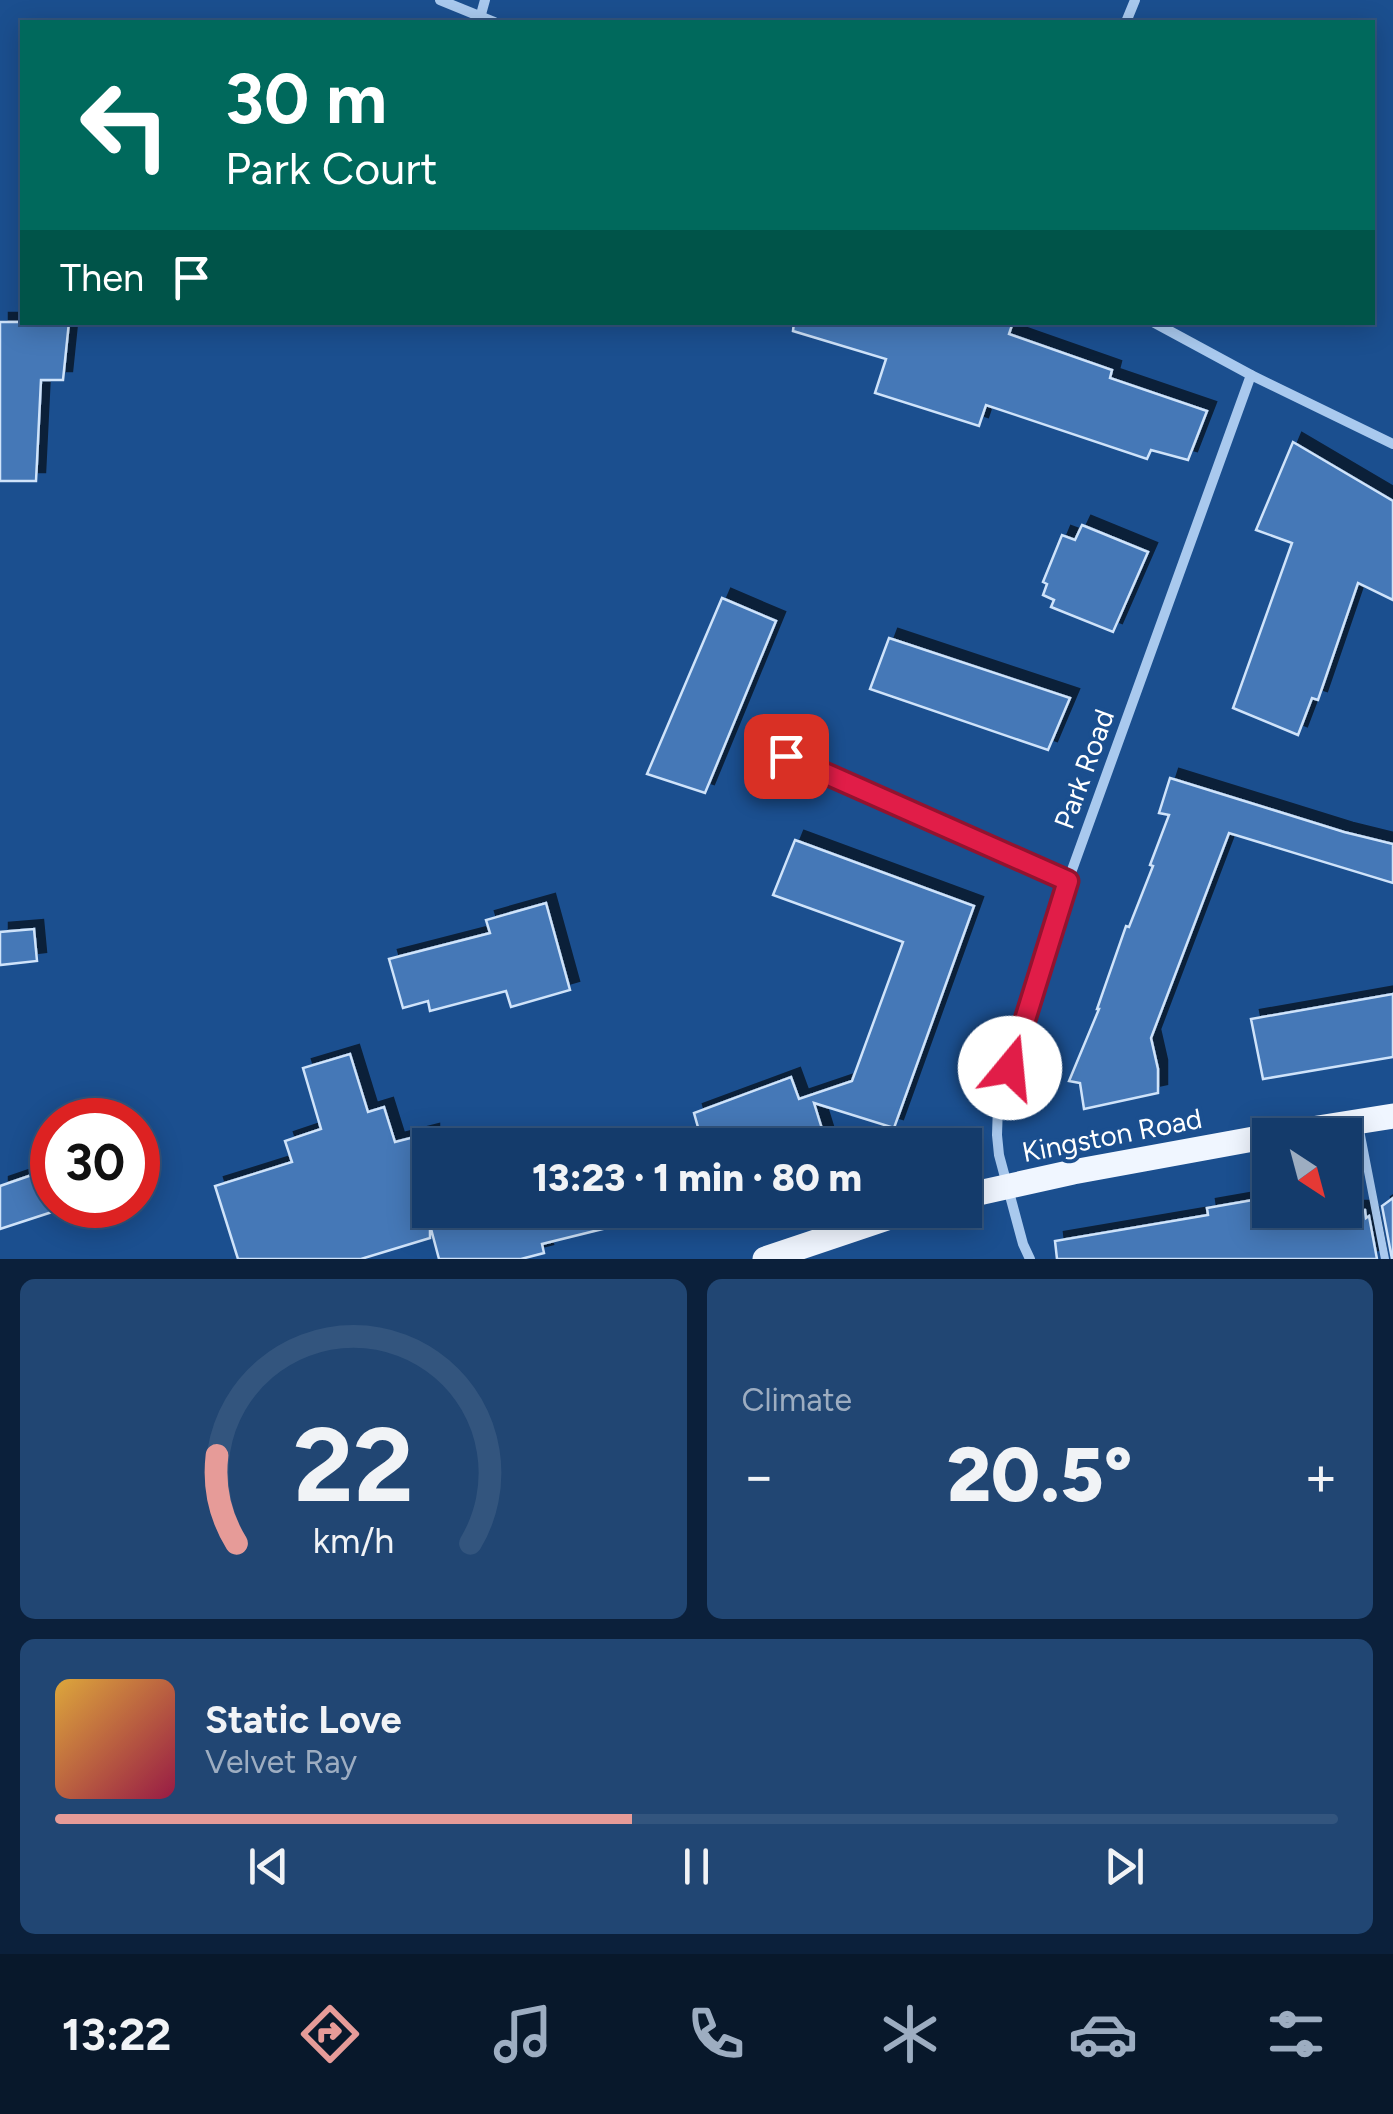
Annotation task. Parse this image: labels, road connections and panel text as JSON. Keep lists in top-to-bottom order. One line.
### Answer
{"streets":{"main road":["Kingston Road"],"street":["Park Road"]},"crossings":[["Park Road","Kingston Road"]],"north":"bottom right","page":{"turn":["30 m","Park Court"],"then":"Then","limit":"30","trip":"13:23 · 1 min · 80 m","tile":"Climate","heat":["−","20.5°","+"],"song":["Static Love","Velvet Ray"],"tabs":"13:22","gauge":["22","km/h"]}}
